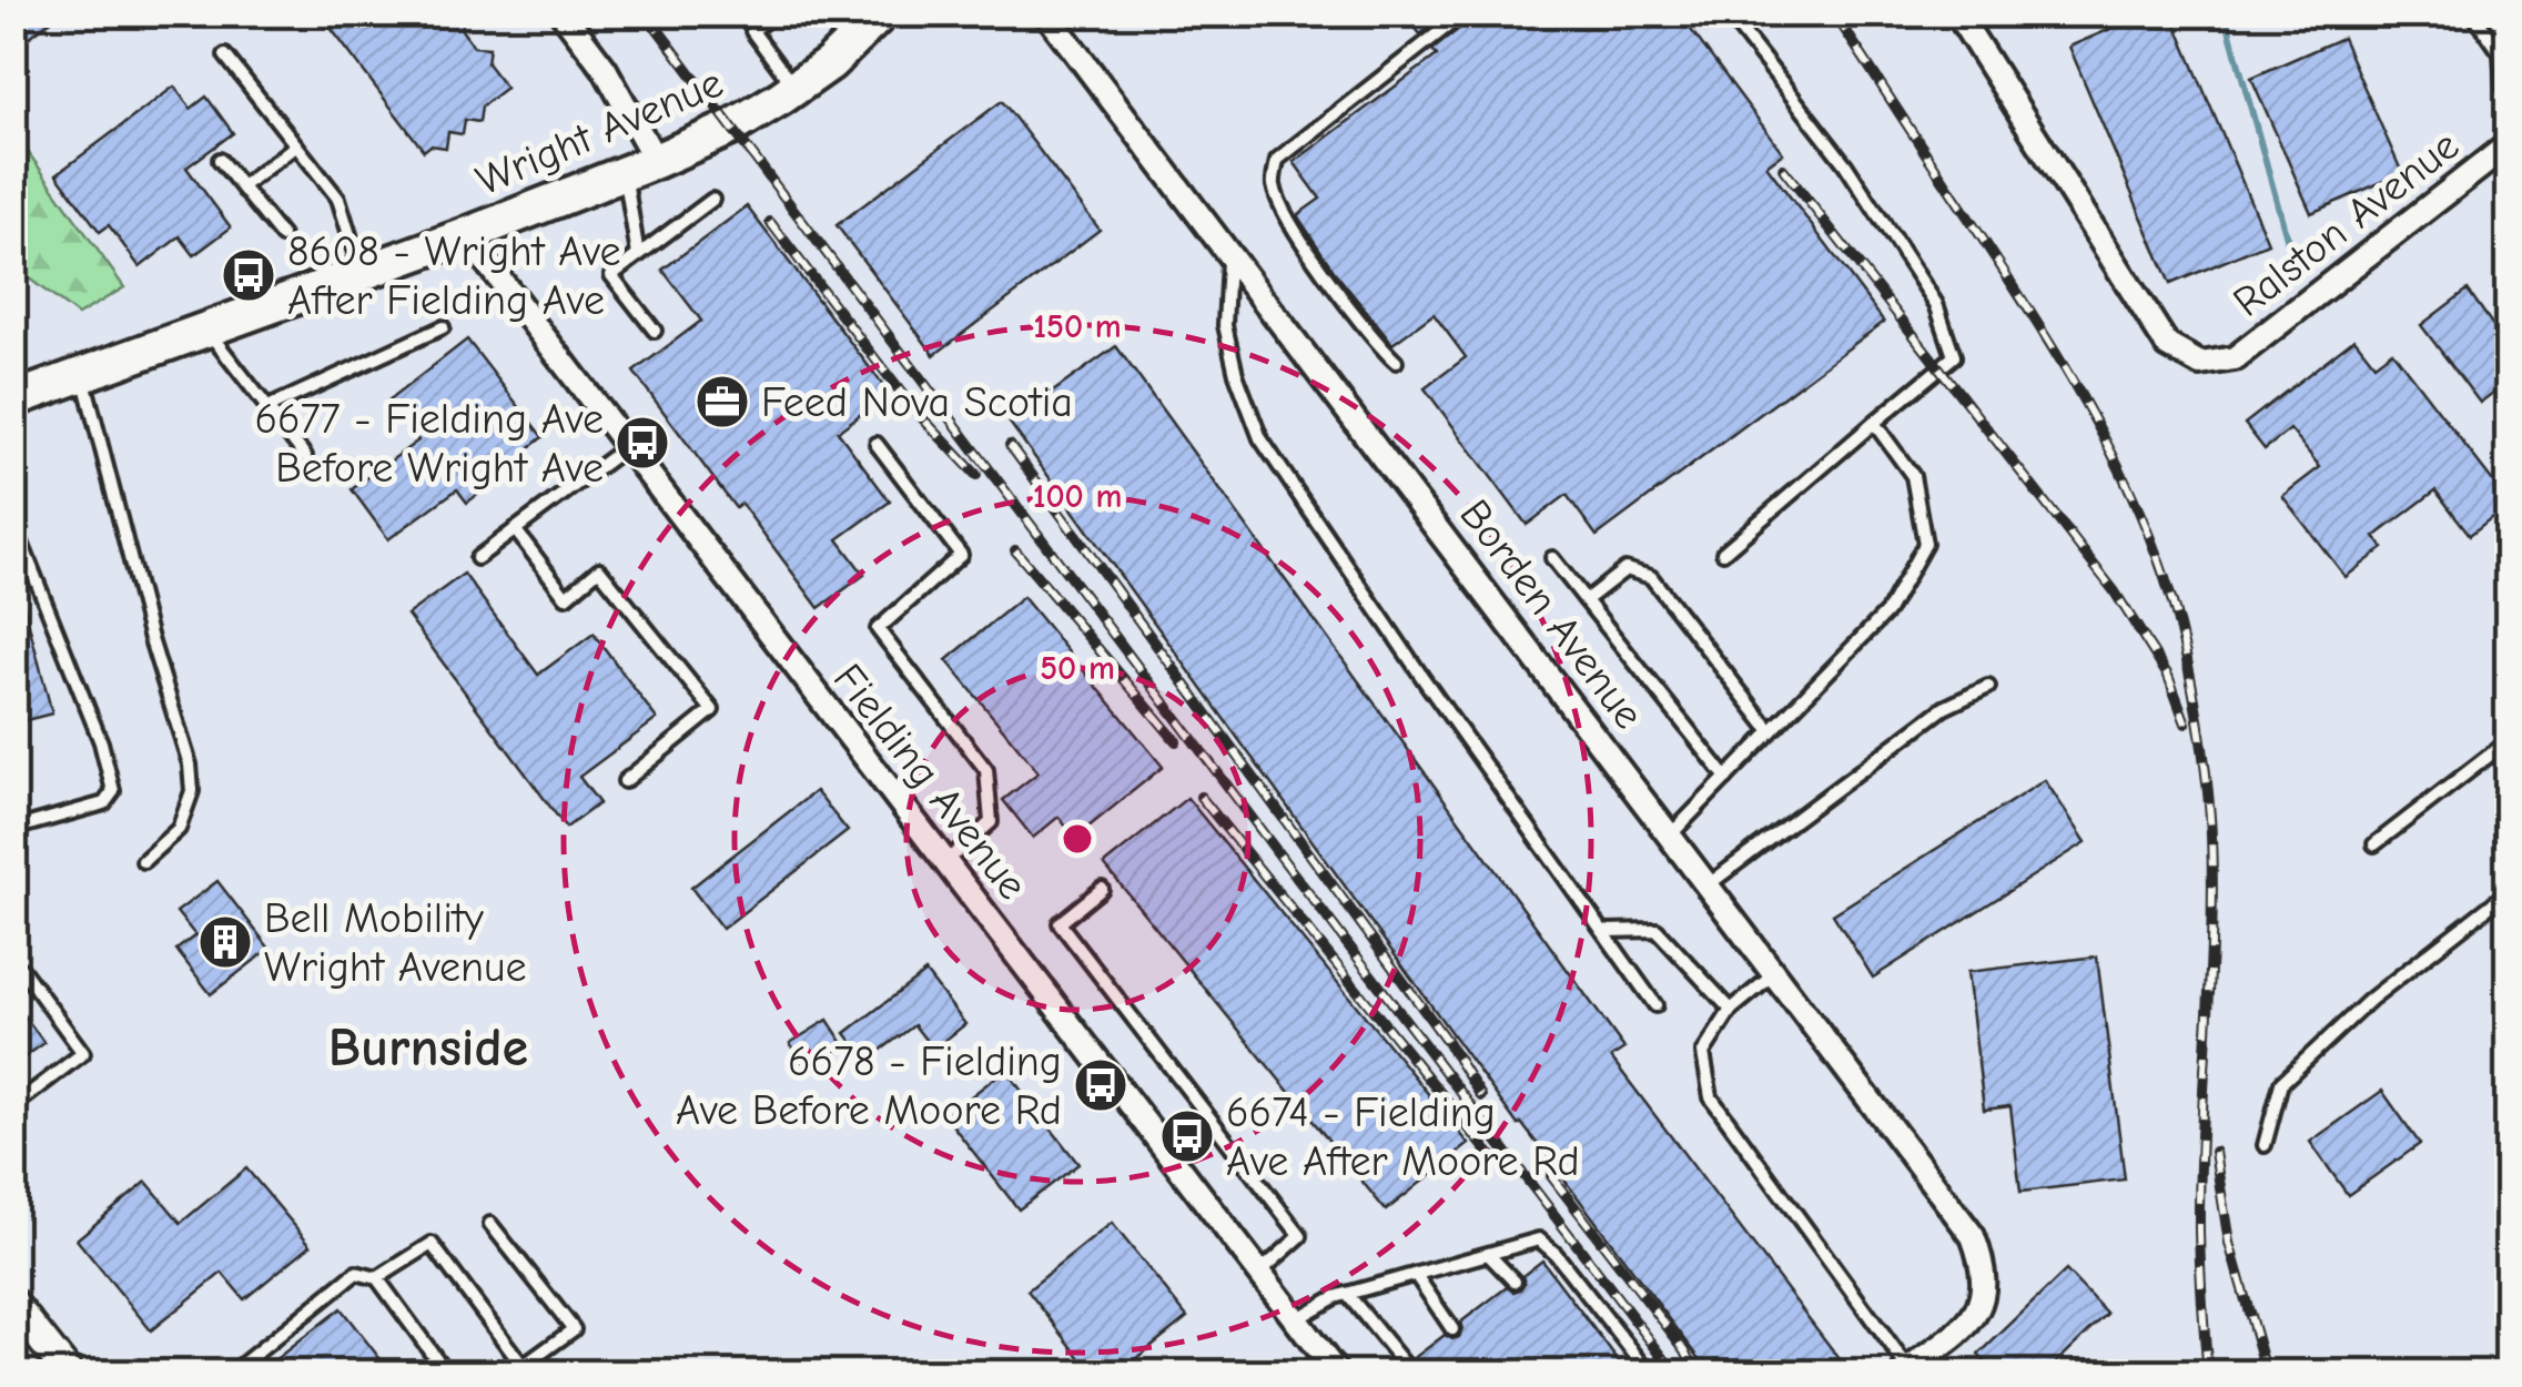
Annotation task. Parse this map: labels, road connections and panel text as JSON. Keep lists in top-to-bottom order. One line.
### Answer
{"streets":{"main road":["Wright Avenue"],"street":["Ralston Avenue","Borden Avenue","Fielding Avenue"]},"crossings":[["Wright Avenue","Fielding Avenue"]],"districts":["Burnside"],"places":{"bus stop":["8608 - Wright Ave After Fielding Ave","6677 - Fielding Ave Before Wright Ave","6678 - Fielding Ave Before Moore Rd","6674 - Fielding Ave After Moore Rd"],"office":["Feed Nova Scotia"],"building":["Bell Mobility Wright Avenue"]},"rings":["150 m","100 m","50 m"]}
